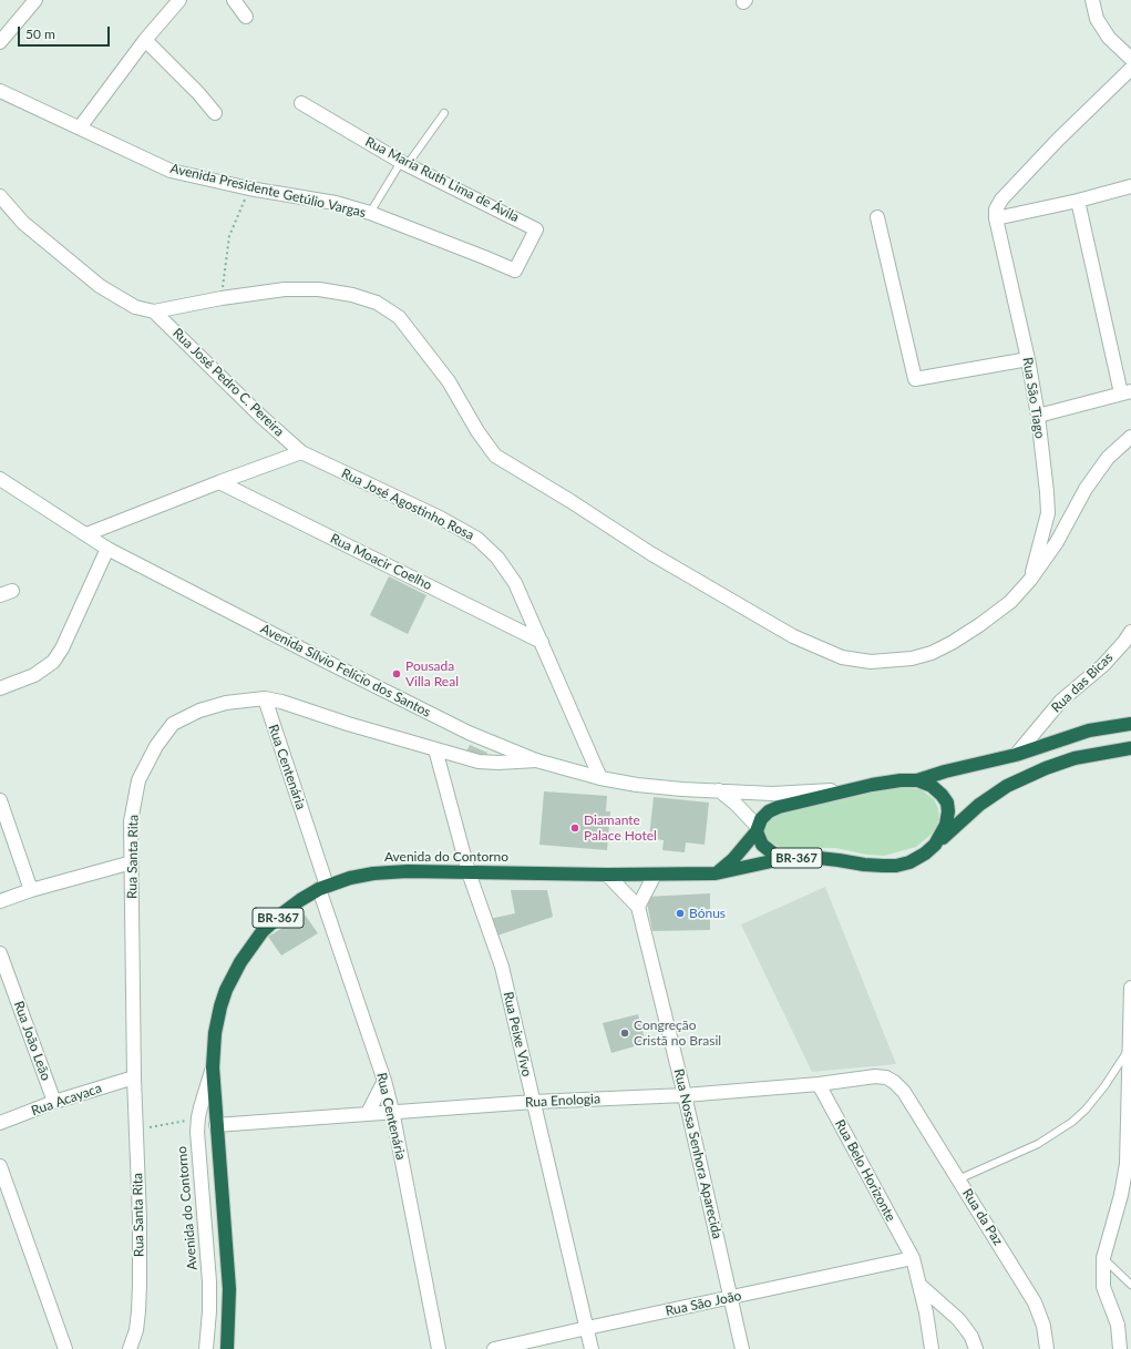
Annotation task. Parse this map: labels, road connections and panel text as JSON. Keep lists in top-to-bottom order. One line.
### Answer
{"streets":{"highway":["Avenida do Contorno","BR-367"],"street":["Rua Maria Ruth Lima de Ávila","Avenida Presidente Getúlio Vargas","Rua José Pedro C. Pereira","Rua São Tiago","Rua José Agostinho Rosa","Rua Moacir Coelho","Avenida Sílvio Felício dos Santos","Rua das Bicas","Rua Centenária","Rua Santa Rita","Rua Peixe Vivo","Rua João Leão","Rua Acayaca","Rua Enologia","Rua Nossa Senhora Aparecida","Rua Belo Horizonte","Rua da Paz","Rua São João"]},"crossings":[["Rua Maria Ruth Lima de Ávila","Avenida Presidente Getúlio Vargas"],["Rua José Pedro C. Pereira","Rua José Agostinho Rosa"],["Rua José Agostinho Rosa","Rua Moacir Coelho"],["Rua José Agostinho Rosa","Avenida Sílvio Felício dos Santos"],["Avenida Sílvio Felício dos Santos","Rua Santa Rita"],["Avenida Sílvio Felício dos Santos","BR-367"],["Rua das Bicas","BR-367"],["Rua Centenária","Rua Santa Rita"],["Rua Centenária","Avenida do Contorno"],["Rua Centenária","Rua Enologia"],["Rua Santa Rita","Rua Peixe Vivo"],["Rua Santa Rita","Rua Acayaca"],["Avenida do Contorno","BR-367"],["Avenida do Contorno","Rua Peixe Vivo"],["Avenida do Contorno","Rua Enologia"],["Rua Peixe Vivo","Rua Enologia"],["Rua Peixe Vivo","Rua São João"],["Rua João Leão","Rua Acayaca"],["Rua Enologia","Rua Nossa Senhora Aparecida"],["Rua Enologia","Rua Belo Horizonte"],["Rua Enologia","Rua da Paz"],["Rua Nossa Senhora Aparecida","Rua São João"],["Rua Belo Horizonte","Rua São João"]],"places":["Pousada Villa Real","Diamante Palace Hotel","Bónus","Congreção Cristã no Brasil"],"scale_bar":"50 m"}
